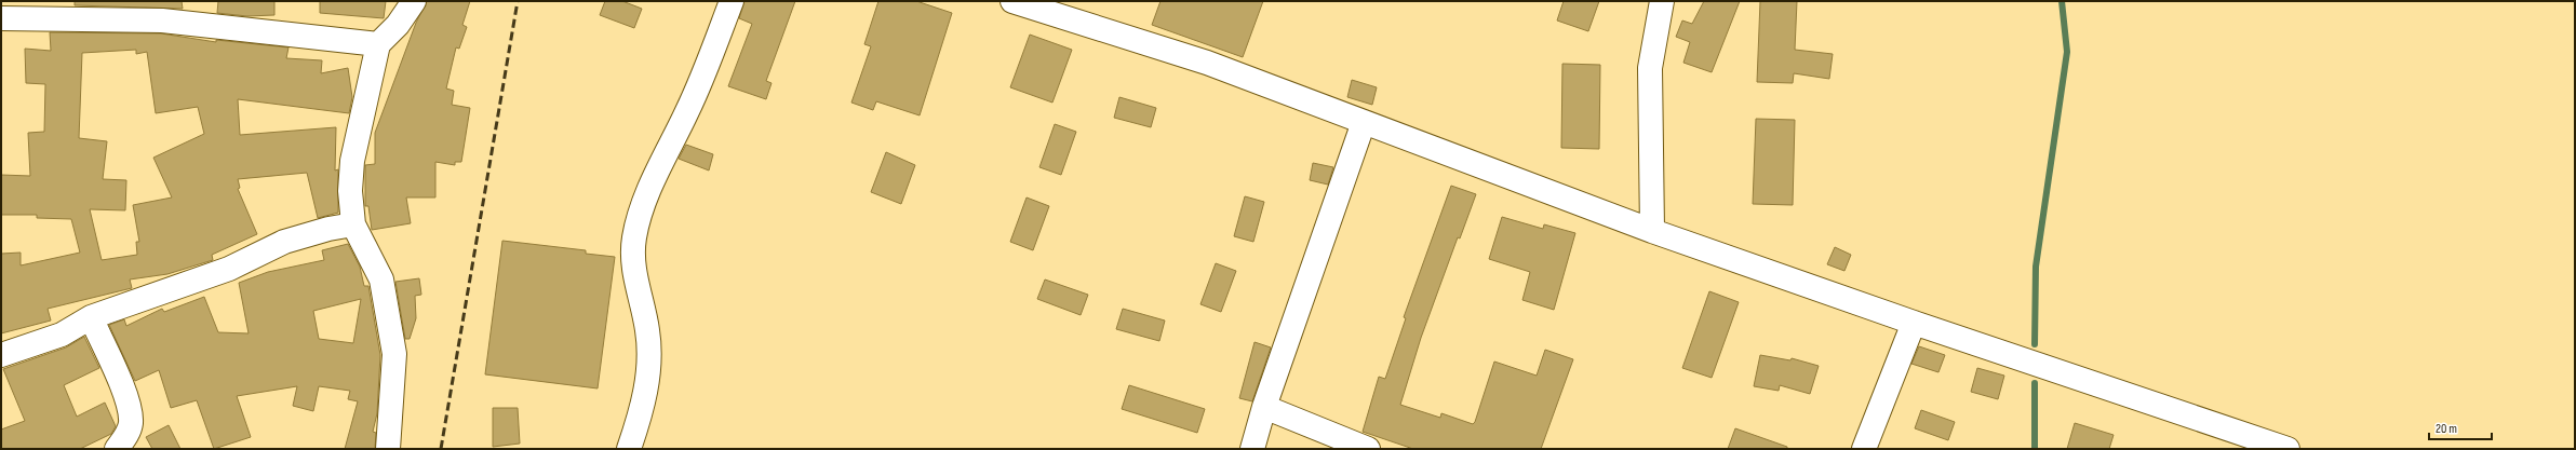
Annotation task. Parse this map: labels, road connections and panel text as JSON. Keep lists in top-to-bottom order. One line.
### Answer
{"scale_bar":"20 m"}
